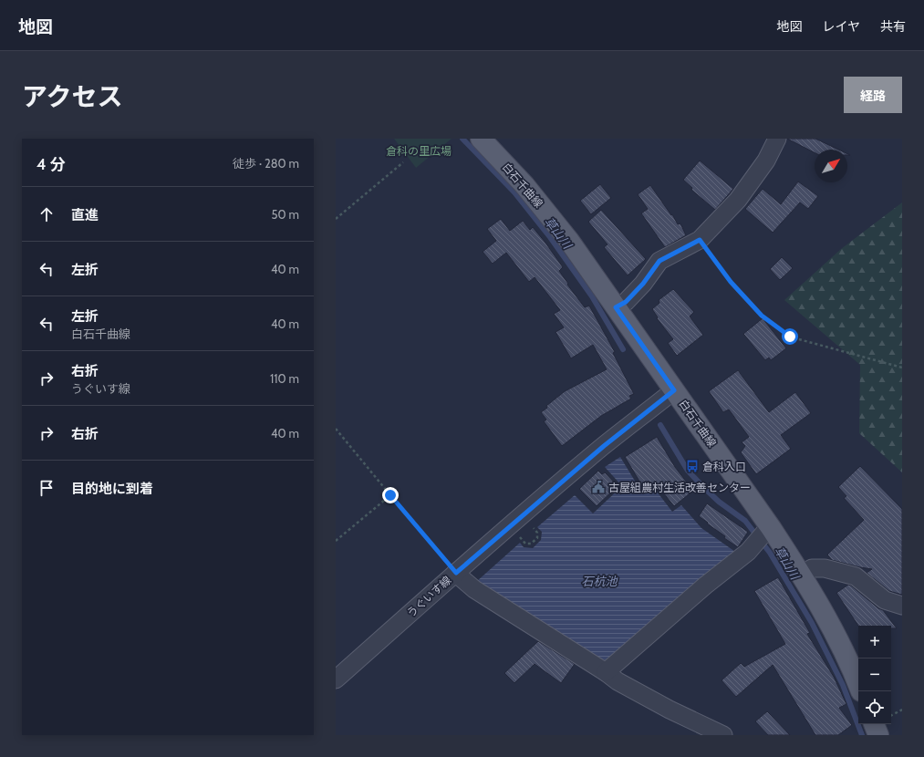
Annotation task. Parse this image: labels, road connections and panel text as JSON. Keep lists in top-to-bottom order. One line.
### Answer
{"streets":{"main road":["白石千曲線"],"street":["うぐいす線"]},"crossings":[["白石千曲線","うぐいす線"]],"water":["草山川","石杭池"],"parks":["倉科の里広場"],"places":{"bus stop":["倉科入口"],"public building":["古屋組農村生活改善センター"]},"north":"top right","page":{"header":"地図","nav":["地図","レイヤ","共有"],"title":"アクセス","buttons":"経路","heading":["4 分","徒歩 · 280 m"],"list":[["直進","50 m"],["左折","40 m"],["左折","白石千曲線","40 m"],["右折","うぐいす線","110 m"],["右折","40 m"],"目的地に到着"],"map_buttons":["+","−"]}}
